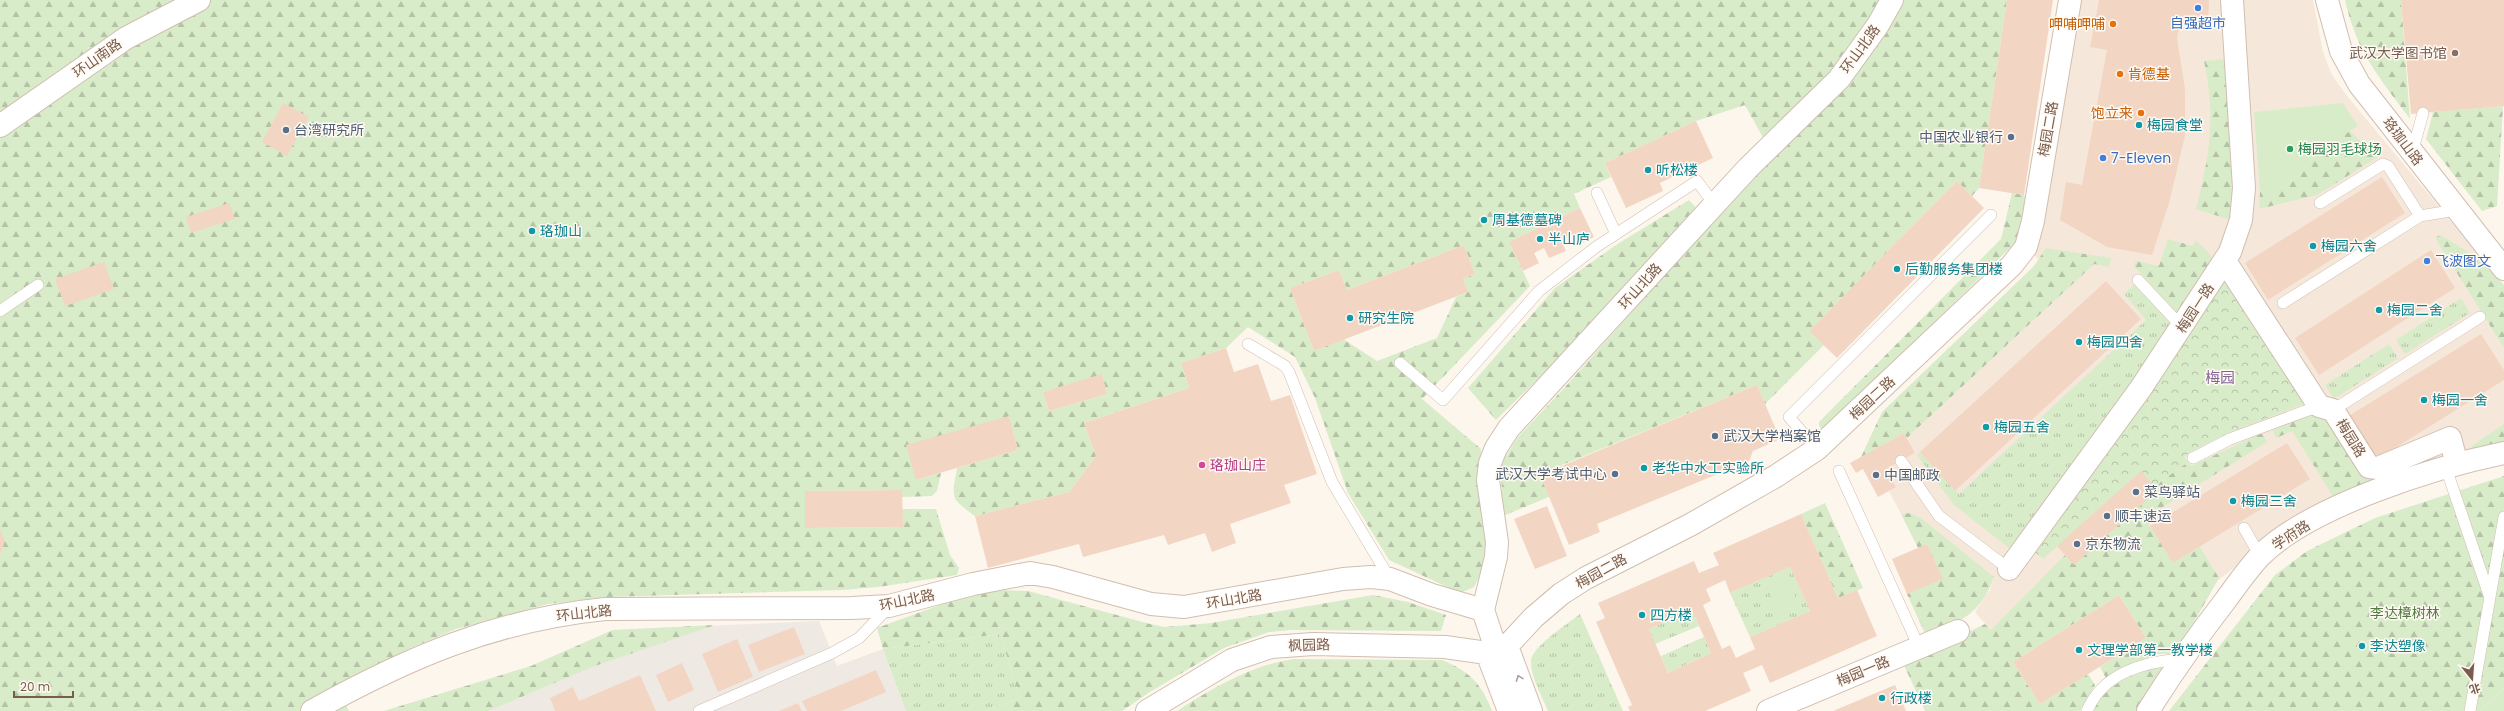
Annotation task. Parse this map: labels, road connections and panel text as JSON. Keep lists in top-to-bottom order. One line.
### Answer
{"streets":{"street":["环山北路","环山南路","梅园二路","珞珈山路","梅园一路","梅园路","学府路","枫园路"]},"crossings":[["梅园二路","枫园路"],["梅园一路","梅园路"],["梅园路","学府路"]],"districts":["梅园"],"parks":["李达樟树林"],"places":["自强超市","呷哺呷哺","武汉大学图书馆","肯德基","饱立来","梅园食堂","台湾研究所","中国农业银行","梅园羽毛球场","7-Eleven","听松楼","周基德墓碑","珞珈山","半山庐","梅园六舍","飞波图文","后勤服务集团楼","梅园二舍","研究生院","梅园四舍","梅园一舍","梅园五舍","武汉大学档案馆","珞珈山庄","老华中水工实验所","武汉大学考试中心","中国邮政","菜鸟驿站","梅园三舍","顺丰速运","京东物流","四方楼","李达塑像","文理学部第一教学楼","行政楼"],"scale_bar":"20 m","north":"bottom"}
